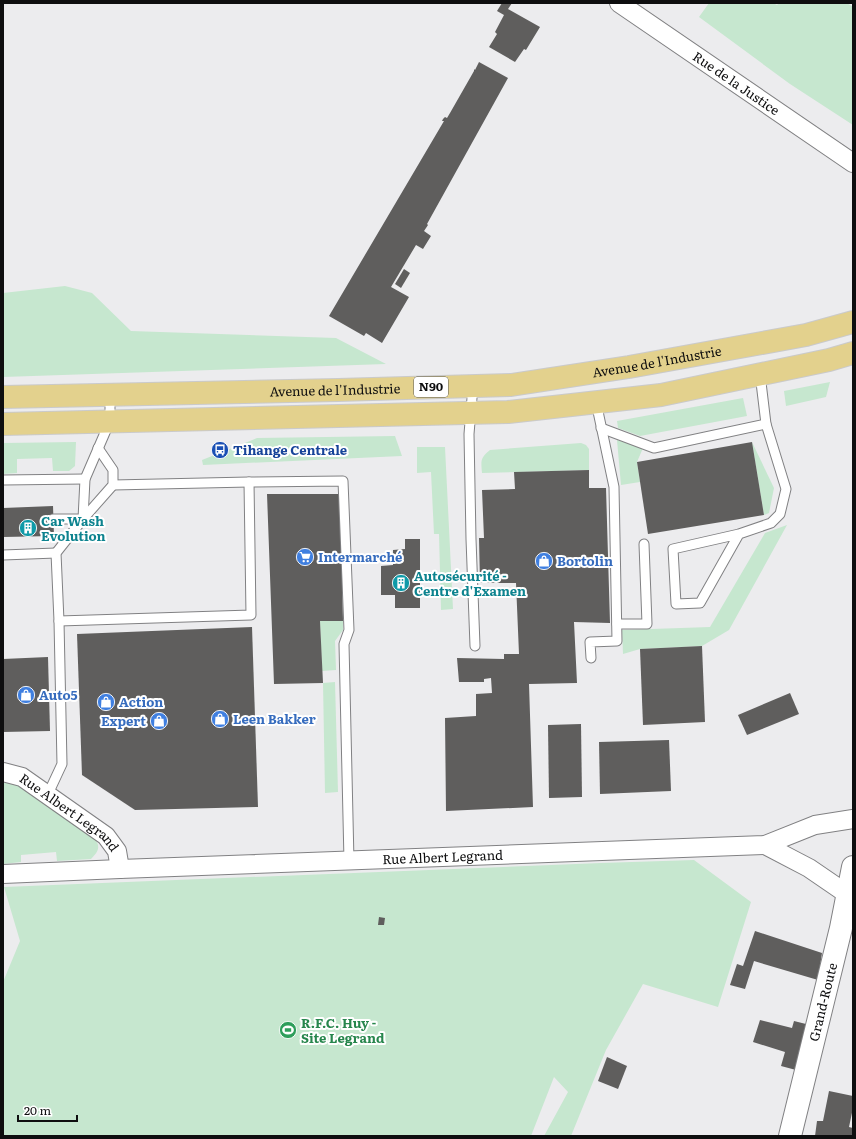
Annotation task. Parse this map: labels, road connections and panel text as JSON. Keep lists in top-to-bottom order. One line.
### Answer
{"streets":{"main road":["Avenue de l'Industrie","N90"],"street":["Rue de la Justice","Rue Albert Legrand","Grand-Route"]},"crossings":[["Rue Albert Legrand","Grand-Route"]],"places":{"bus stop":["Tihange Centrale"],"building":["Car Wash Evolution","Autosécurité - Centre d'Examen"],"supermarket":["Intermarché"],"shop":["Bortolin","Auto5","Action","Leen Bakker","Expert"],"sports":["R.F.C. Huy - Site Legrand"]},"scale_bar":"20 m"}
